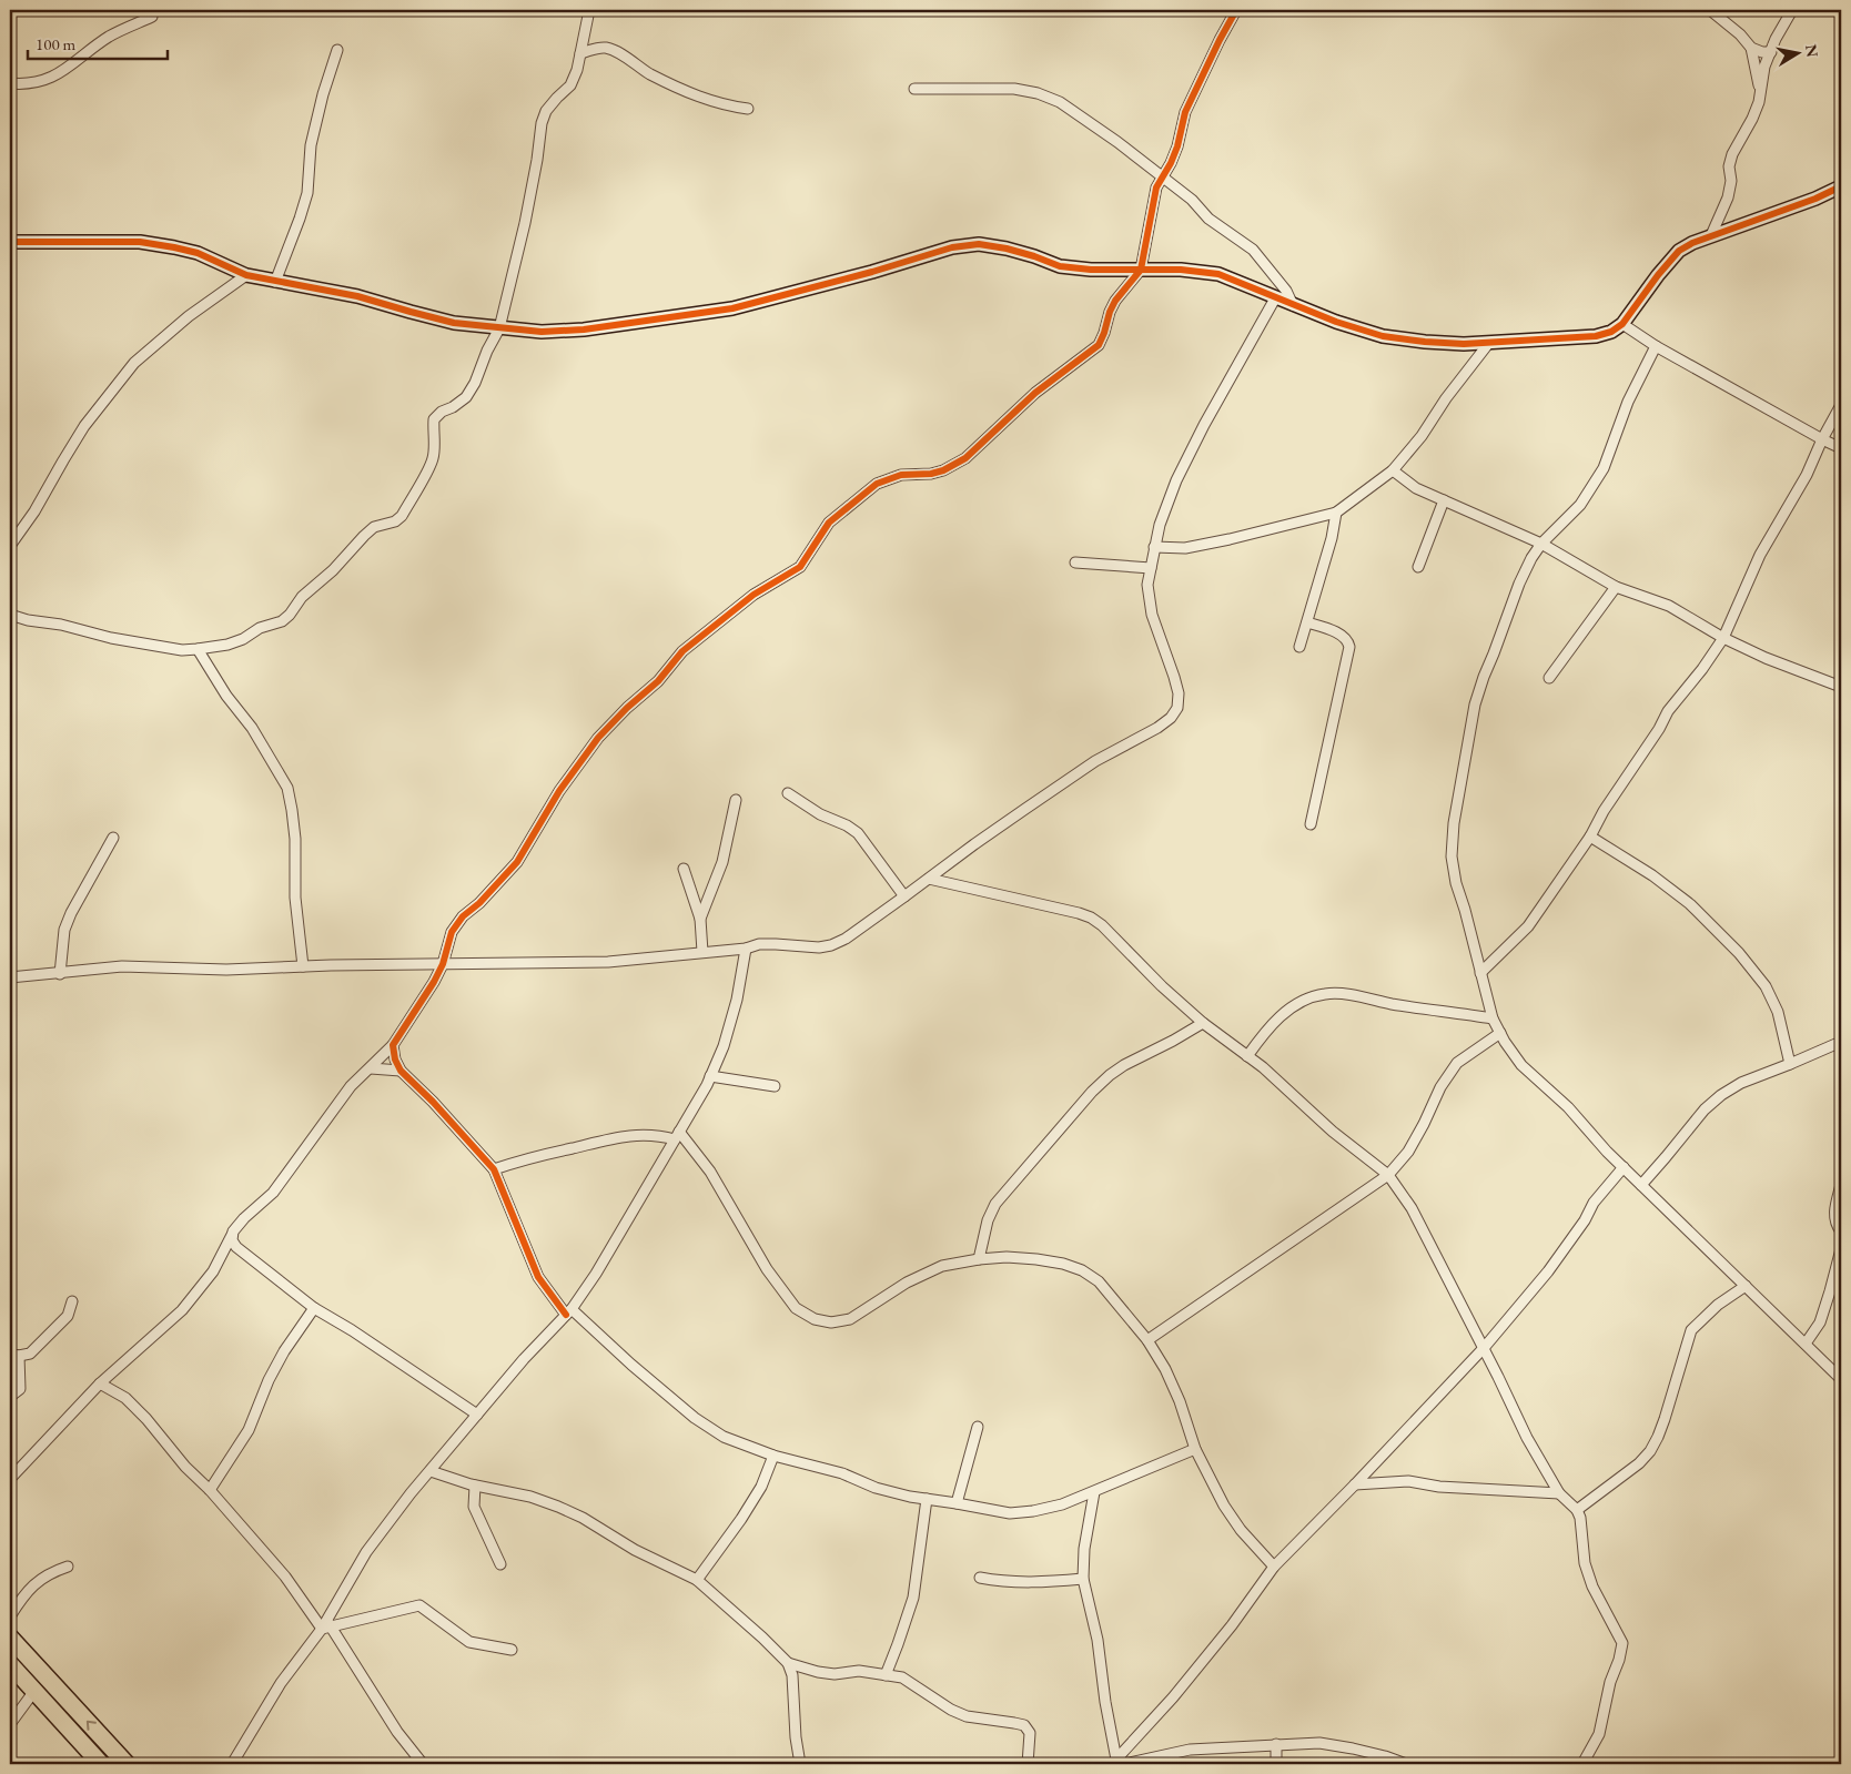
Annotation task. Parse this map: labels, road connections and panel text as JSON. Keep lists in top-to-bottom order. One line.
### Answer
{"scale_bar":"100 m","north":"right"}
